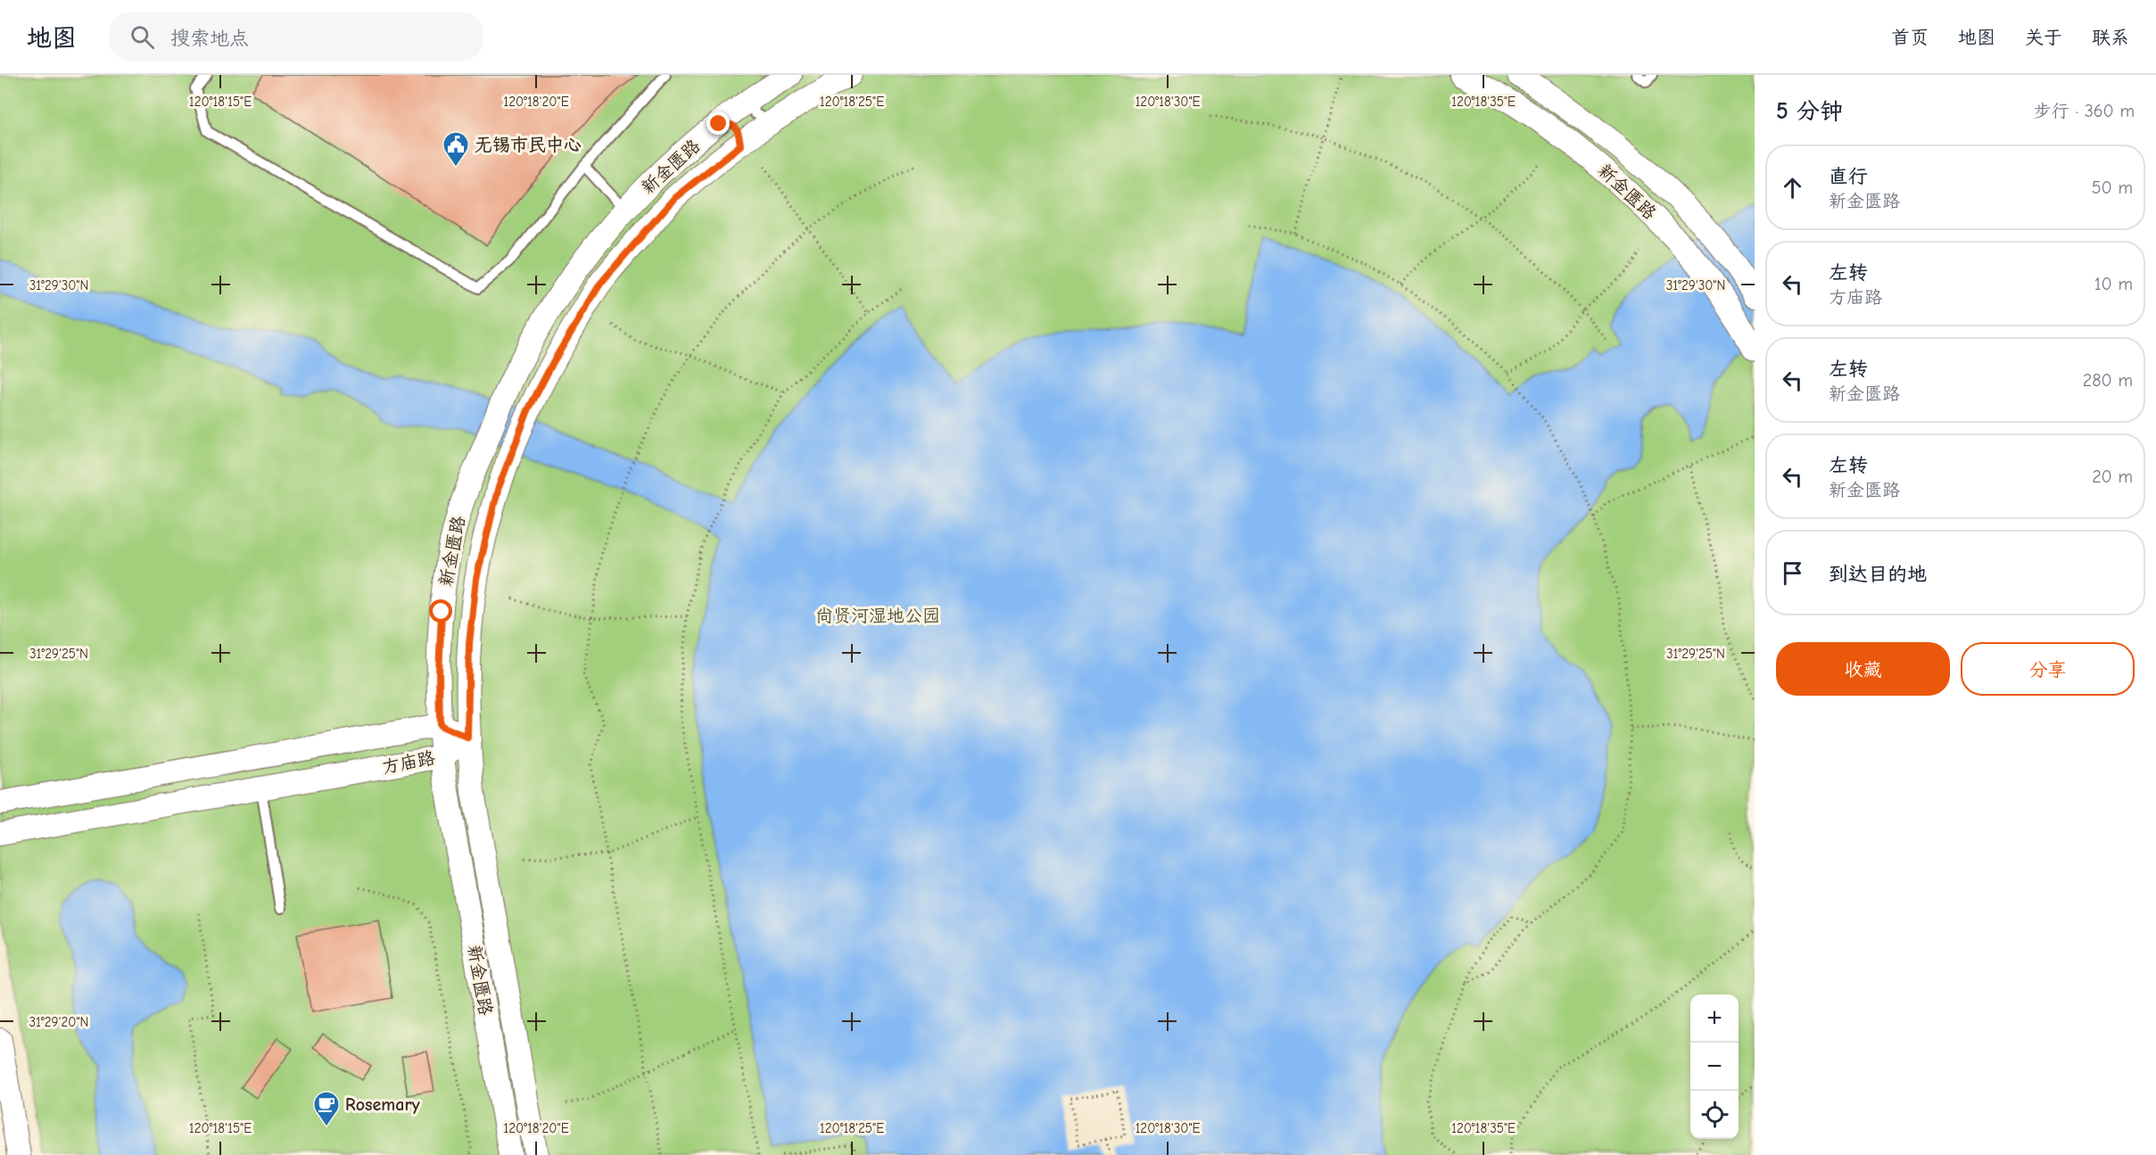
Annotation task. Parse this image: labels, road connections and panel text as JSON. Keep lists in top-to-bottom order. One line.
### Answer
{"streets":{"street":["新金匮路","方庙路"]},"crossings":[["新金匮路","方庙路"]],"parks":["尚贤河湿地公园"],"places":{"public building":["无锡市民中心"],"cafe":["Rosemary"]},"page":{"header":"地图","search":"搜索地点","nav":["首页","地图","关于","联系"],"heading":["5 分钟","步行 · 360 m"],"list":[["直行","新金匮路","50 m"],["左转","方庙路","10 m"],["左转","新金匮路","280 m"],["左转","新金匮路","20 m"],"到达目的地"],"buttons":["收藏","分享"],"map_buttons":["+","−"]},"coordinates":["120°18'15\"E","120°18'20\"E","120°18'25\"E","120°18'30\"E","120°18'35\"E","31°29'30\"N","31°29'25\"N","31°29'20\"N"]}
